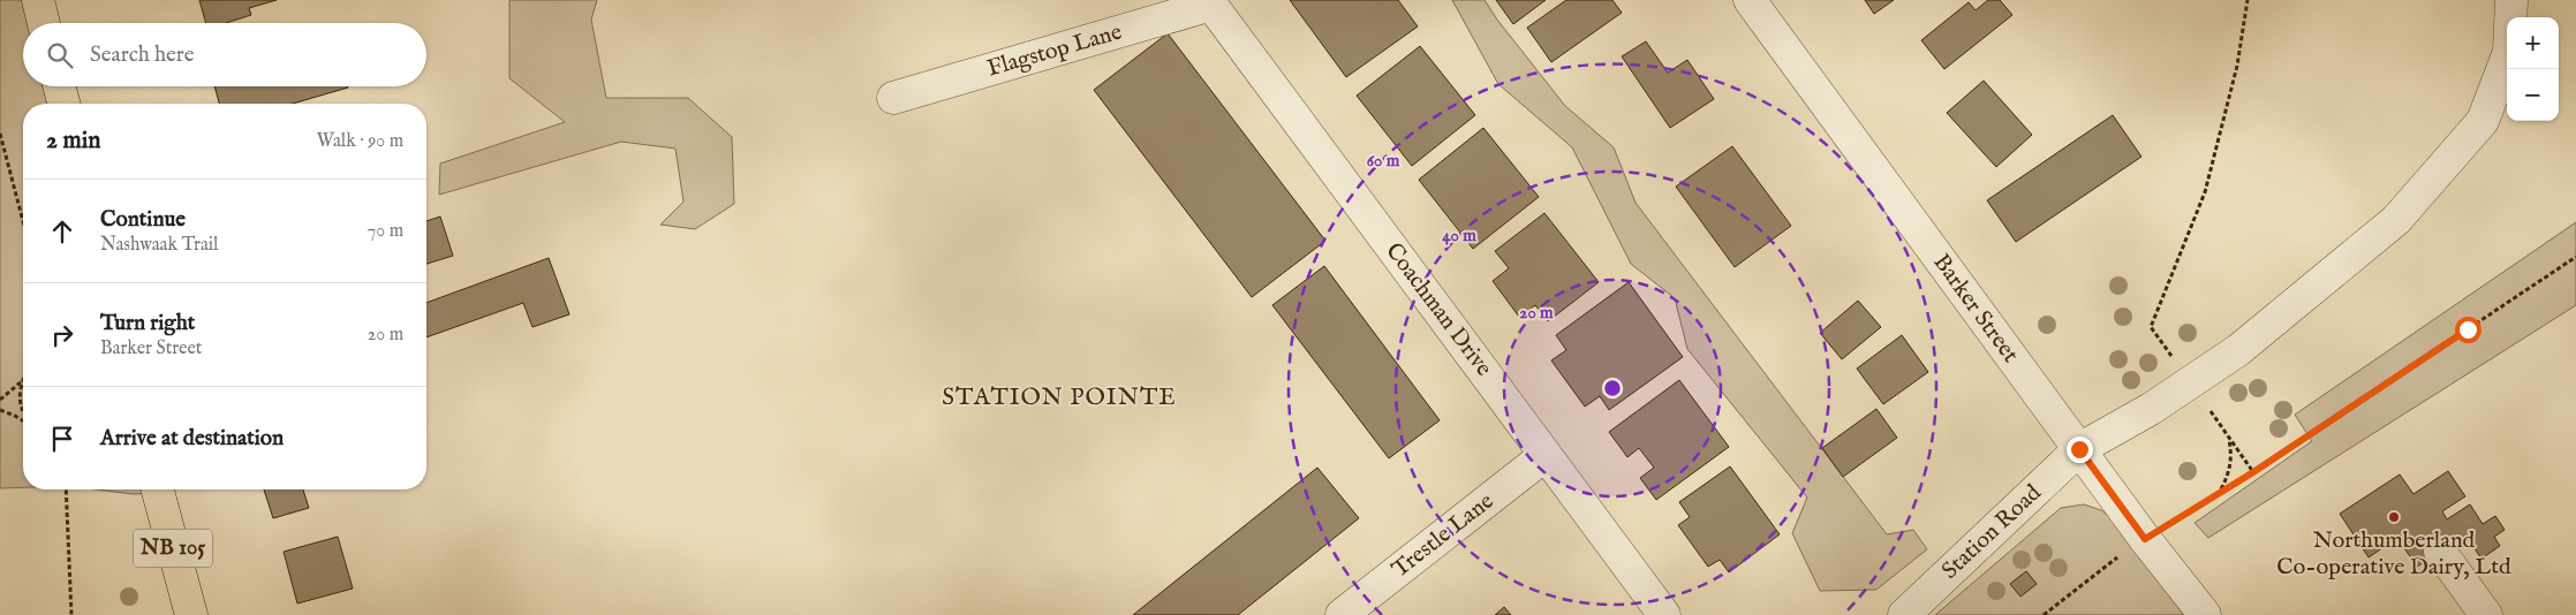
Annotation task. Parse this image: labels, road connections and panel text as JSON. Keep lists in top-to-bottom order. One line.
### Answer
{"streets":{"main road":["NB 105"],"street":["Flagstop Lane","Barker Street","Coachman Drive","Station Road","Trestle Lane"]},"crossings":[["Flagstop Lane","Coachman Drive"],["Barker Street","Station Road"],["Coachman Drive","Trestle Lane"]],"districts":["STATION POINTE"],"places":["Northumberland Co-operative Dairy, Ltd"],"page":{"map_buttons":["+","−"],"search":"Search here","heading":["2 min","Walk · 90 m"],"list":[["Continue","Nashwaak Trail","70 m"],["Turn right","Barker Street","20 m"],"Arrive at destination"]},"rings":["60 m","40 m","20 m"]}
